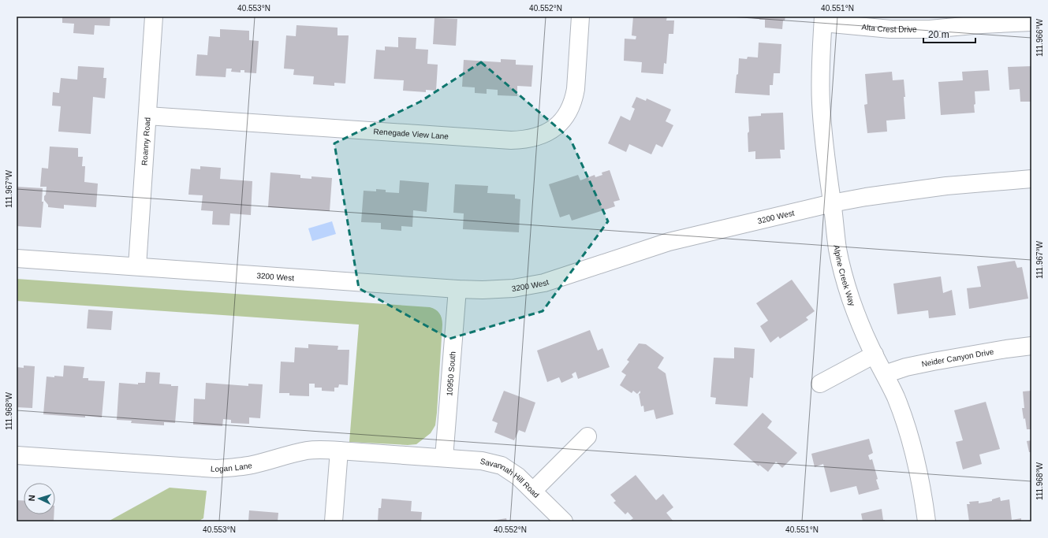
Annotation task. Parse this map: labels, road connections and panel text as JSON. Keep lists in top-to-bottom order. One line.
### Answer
{"streets":{"street":["Alta Crest Drive","Renegade View Lane","Roanny Road","3200 West","Alpine Creek Way","Neider Canyon Drive","10950 South","Logan Lane","Savannah Hill Road"]},"crossings":[["Alta Crest Drive","Alpine Creek Way"],["Renegade View Lane","Roanny Road"],["Roanny Road","3200 West"],["3200 West","Alpine Creek Way"],["3200 West","10950 South"],["Alpine Creek Way","Neider Canyon Drive"],["10950 South","Logan Lane"],["10950 South","Savannah Hill Road"],["Logan Lane","Savannah Hill Road"]],"scale_bar":"20 m","north":"left","coordinates":["40.553°N","40.552°N","40.551°N","111.966°W","111.967°W","111.968°W"]}
